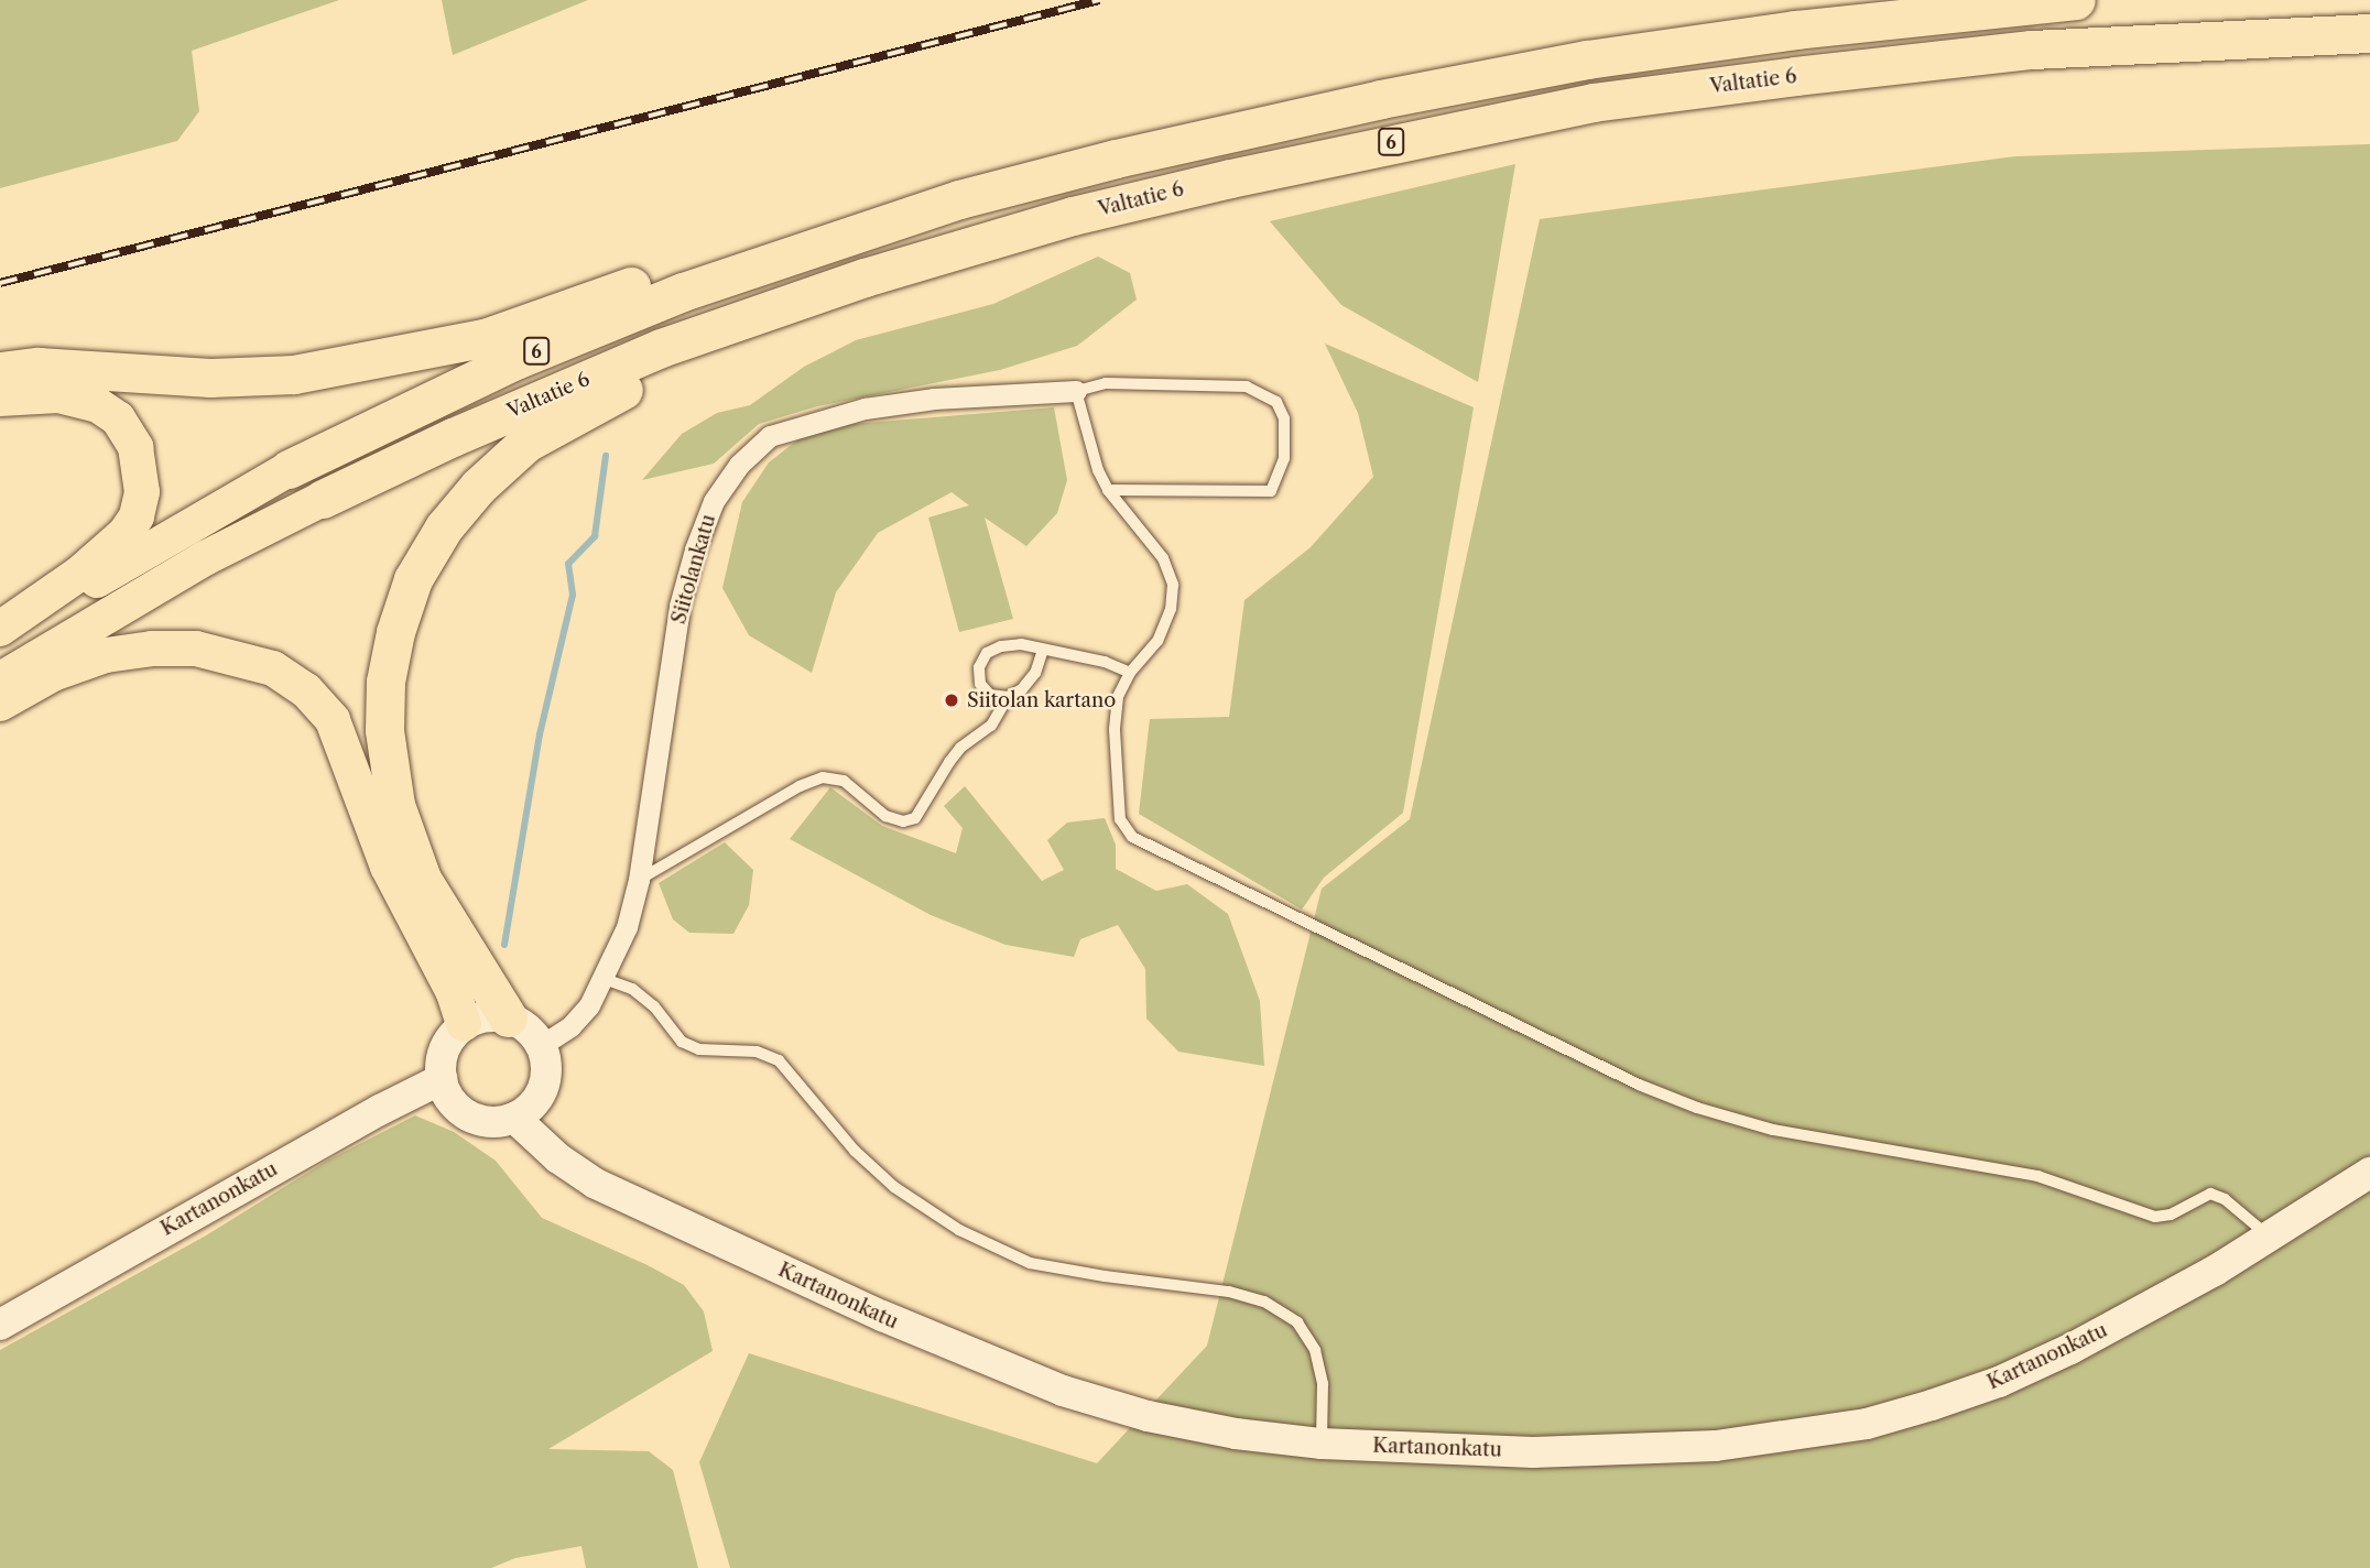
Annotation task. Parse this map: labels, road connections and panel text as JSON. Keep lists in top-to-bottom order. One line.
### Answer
{"streets":{"highway":["Valtatie 6","6"],"main road":["Kartanonkatu"],"street":["Siitolankatu"]},"crossings":[["Siitolankatu","Kartanonkatu"]],"places":["Siitolan kartano"]}
